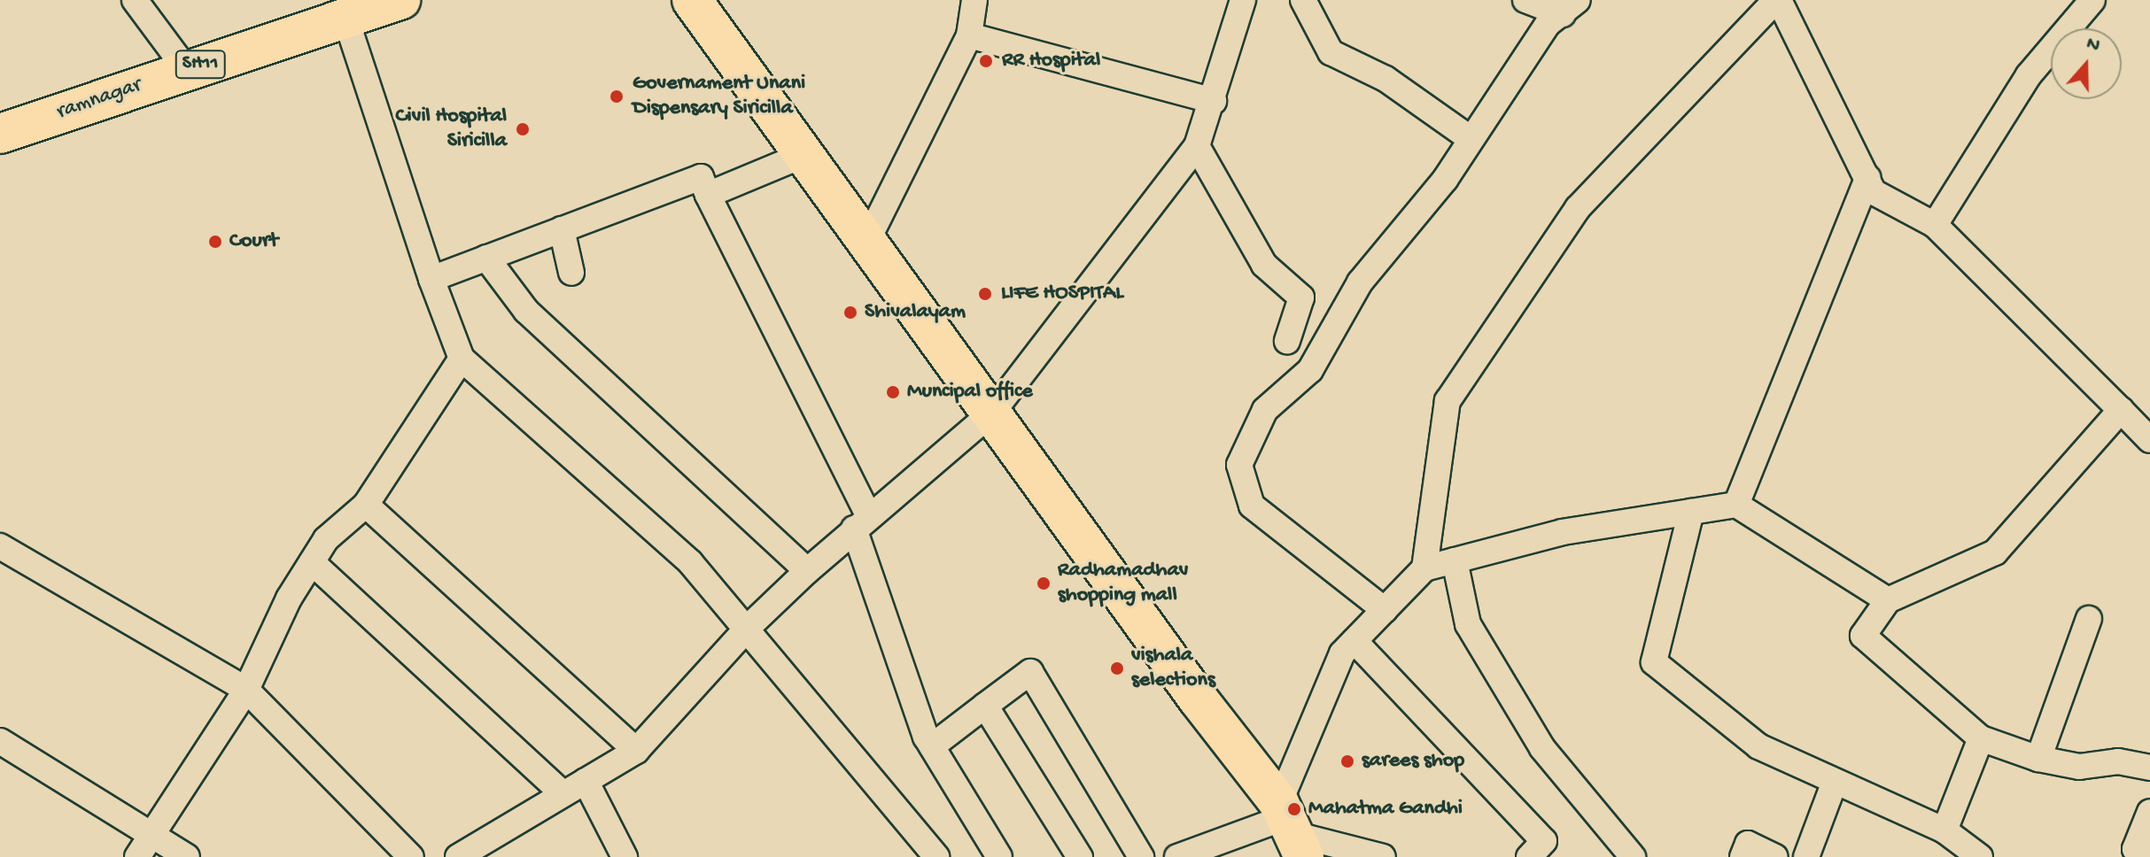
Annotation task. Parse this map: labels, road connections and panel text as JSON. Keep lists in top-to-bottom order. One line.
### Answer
{"streets":{"main road":["SH11","ramnagar"]},"places":["RR Hospital","Governament Unani Dispensary Siricilla","Civil Hospital Siricilla","Court","LIFE HOSPITAL","Shivalayam","Muncipal office","Radhamadhav shopping mall","vishala selections","sarees shop","Mahatma Gandhi"],"north":"top"}
